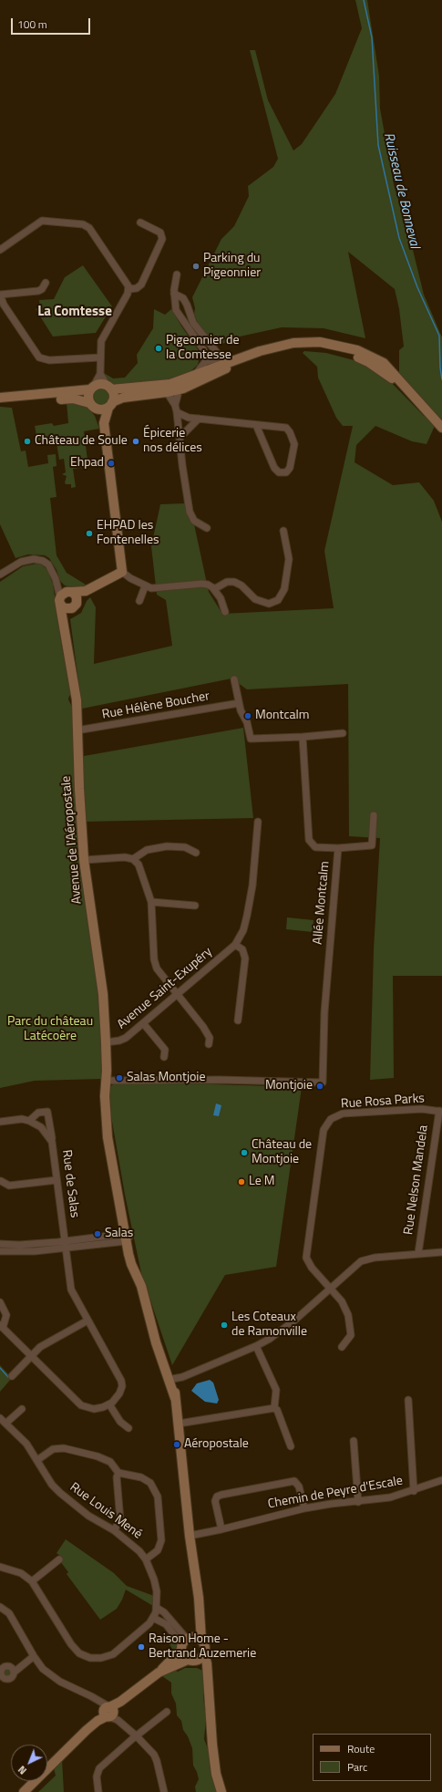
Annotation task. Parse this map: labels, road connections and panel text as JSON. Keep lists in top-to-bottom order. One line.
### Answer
{"streets":{"street":["Rue Hélène Boucher","Avenue de l'Aéropostale","Allée Montcalm","Avenue Saint-Exupéry","Rue Rosa Parks","Rue Nelson Mandela","Rue de Salas","Chemin de Peyre d'Escale","Rue Louis Mené"]},"crossings":[["Rue Hélène Boucher","Avenue de l'Aéropostale"],["Avenue de l'Aéropostale","Allée Montcalm"],["Avenue de l'Aéropostale","Avenue Saint-Exupéry"],["Avenue de l'Aéropostale","Chemin de Peyre d'Escale"],["Rue Rosa Parks","Rue Nelson Mandela"]],"districts":["La Comtesse"],"water":["Ruisseau de Bonneval"],"parks":["Parc du château Latécoère"],"places":["Parking du Pigeonnier","Pigeonnier de la Comtesse","Château de Soule","Épicerie nos délices","Ehpad","EHPAD les Fontenelles","Montcalm","Salas Montjoie","Montjoie","Château de Montjoie","Le M","Salas","Les Coteaux de Ramonville","Aéropostale","Raison Home - Bertrand Auzemerie"],"legend":["Route","Parc"],"scale_bar":"100 m","north":"bottom left"}
